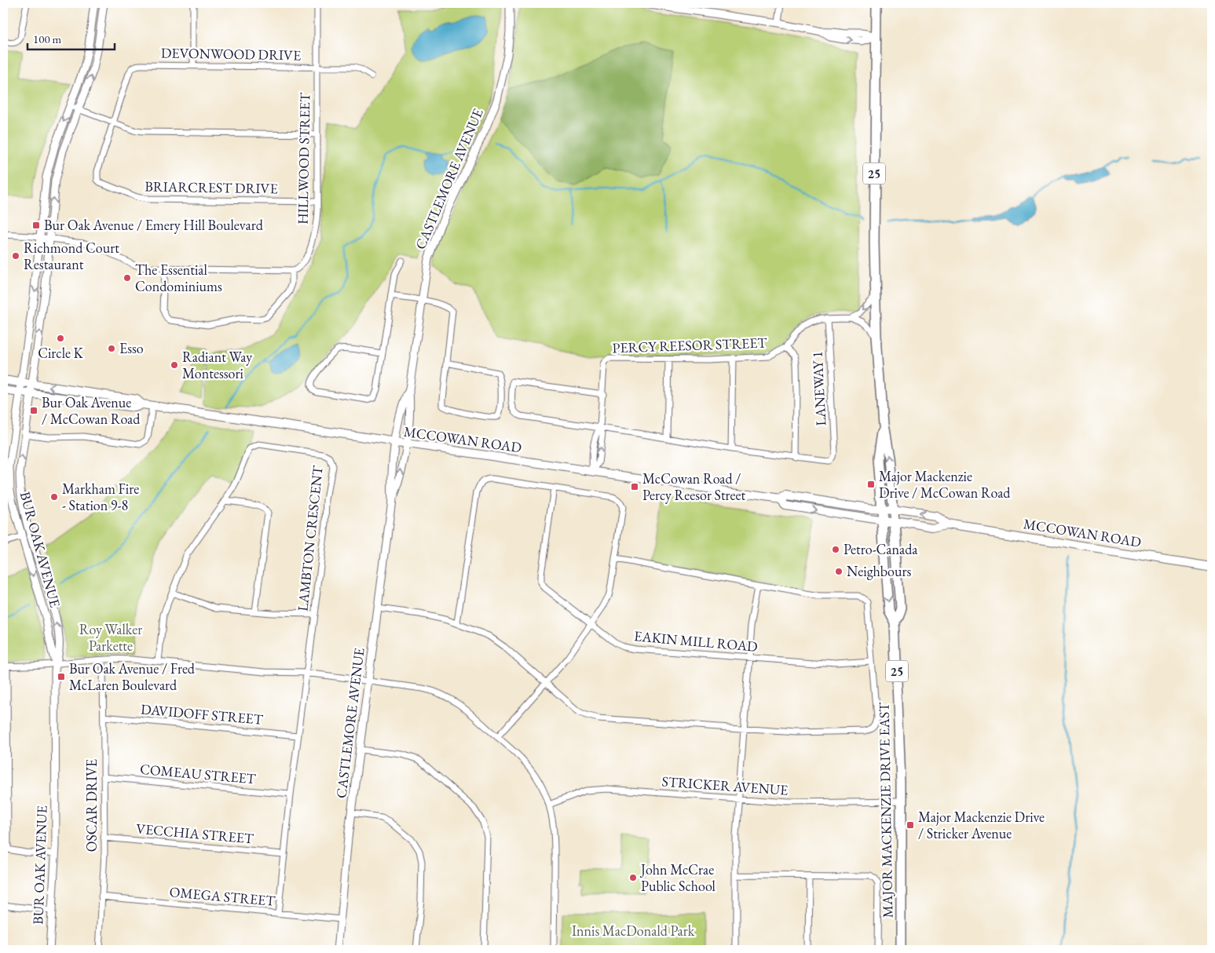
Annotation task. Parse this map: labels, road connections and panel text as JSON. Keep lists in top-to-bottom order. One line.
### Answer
{"streets":{"main road":["25","MCCOWAN ROAD","MAJOR MACKENZIE DRIVE EAST"],"street":["DEVONWOOD DRIVE","HILLWOOD STREET","CASTLEMORE AVENUE","BRIARCREST DRIVE","PERCY REESOR STREET","LANEWAY 1","LAMBTON CRESCENT","BUR OAK AVENUE","EAKIN MILL ROAD","DAVIDOFF STREET","COMEAU STREET","STRICKER AVENUE","OSCAR DRIVE","VECCHIA STREET","OMEGA STREET"]},"crossings":[["DEVONWOOD DRIVE","HILLWOOD STREET"],["DEVONWOOD DRIVE","BRIARCREST DRIVE"],["HILLWOOD STREET","BRIARCREST DRIVE"],["CASTLEMORE AVENUE","MCCOWAN ROAD"],["CASTLEMORE AVENUE","OMEGA STREET"],["PERCY REESOR STREET","LANEWAY 1"],["PERCY REESOR STREET","MCCOWAN ROAD"],["PERCY REESOR STREET","MAJOR MACKENZIE DRIVE EAST"],["MCCOWAN ROAD","BUR OAK AVENUE"],["MCCOWAN ROAD","MAJOR MACKENZIE DRIVE EAST"],["LAMBTON CRESCENT","DAVIDOFF STREET"],["LAMBTON CRESCENT","COMEAU STREET"],["LAMBTON CRESCENT","VECCHIA STREET"],["LAMBTON CRESCENT","OMEGA STREET"],["DAVIDOFF STREET","OSCAR DRIVE"],["COMEAU STREET","OSCAR DRIVE"],["STRICKER AVENUE","MAJOR MACKENZIE DRIVE EAST"],["OSCAR DRIVE","VECCHIA STREET"],["OSCAR DRIVE","OMEGA STREET"]],"parks":["Roy Walker Parkette","Innis MacDonald Park"],"places":{"transit":["Bur Oak Avenue / Emery Hill Boulevard","Bur Oak Avenue / McCowan Road","Major Mackenzie Drive / McCowan Road","McCowan Road / Percy Reesor Street","Bur Oak Avenue / Fred McLaren Boulevard","Major Mackenzie Drive / Stricker Avenue"],"other":["Richmond Court Restaurant","The Essential Condominiums","Circle K","Esso","Radiant Way Montessori","Markham Fire - Station 9-8","Petro-Canada","Neighbours","John McCrae Public School"]},"scale_bar":"100 m"}
